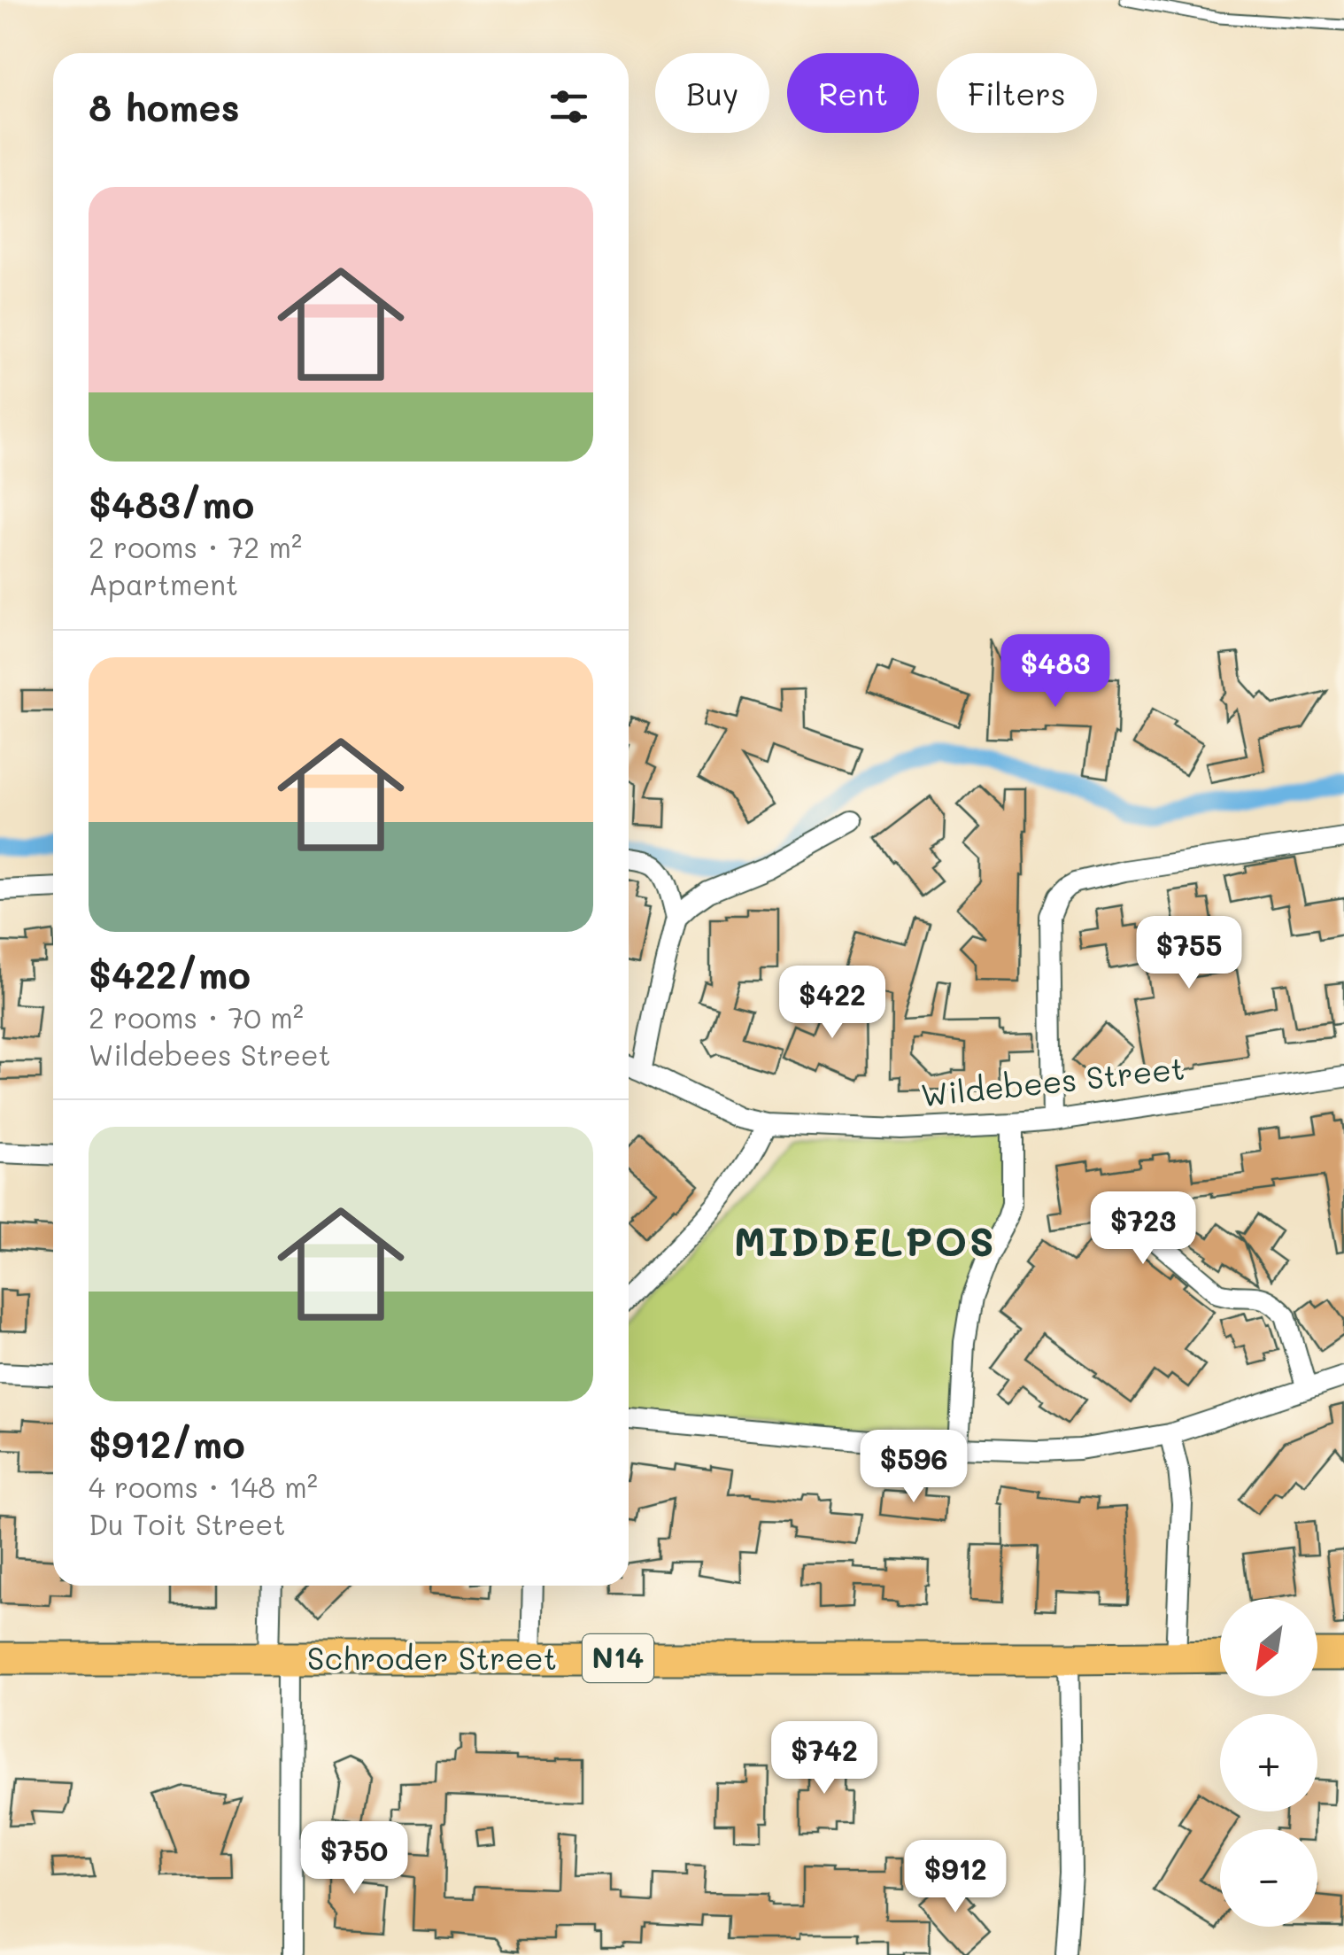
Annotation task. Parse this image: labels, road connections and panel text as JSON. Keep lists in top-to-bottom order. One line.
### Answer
{"streets":{"highway":["N14","Schroder Street"],"street":["Wildebees Street"]},"districts":["MIDDELPOS"],"north":"bottom left","page":{"chip":["Buy","Rent","Filters"],"heading":"8 homes","list":[{"name":"$483/mo","note":"2 rooms · 72 m² · Apartment"},{"name":"$422/mo","note":"2 rooms · 70 m² · Wildebees Street"},{"name":"$912/mo","note":"4 rooms · 148 m² · Du Toit Street"}],"price":["$483","$755","$422","$723","$596","$742","$750","$912"],"map_buttons":["+","−"]}}
